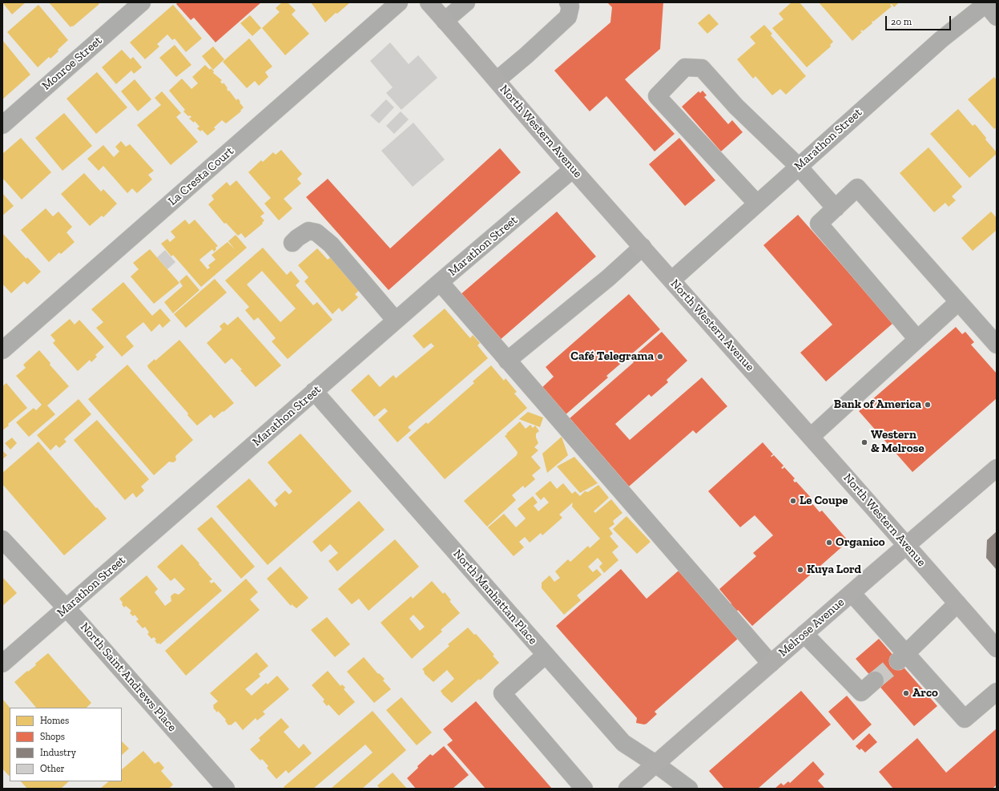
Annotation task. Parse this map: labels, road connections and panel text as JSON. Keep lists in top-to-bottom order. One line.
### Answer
{"streets":{"main road":["North Western Avenue","Melrose Avenue"],"street":["Monroe Street","Marathon Street","La Cresta Court","North Manhattan Place","North Saint Andrews Place"]},"crossings":[["North Western Avenue","Marathon Street"],["North Western Avenue","Melrose Avenue"],["Marathon Street","North Manhattan Place"],["Marathon Street","North Saint Andrews Place"],["North Manhattan Place","Melrose Avenue"]],"places":["Café Telegrama","Bank of America","Western & Melrose","Le Coupe","Organico","Kuya Lord","Arco"],"legend":["Homes","Shops","Industry","Other"],"scale_bar":"20 m"}
